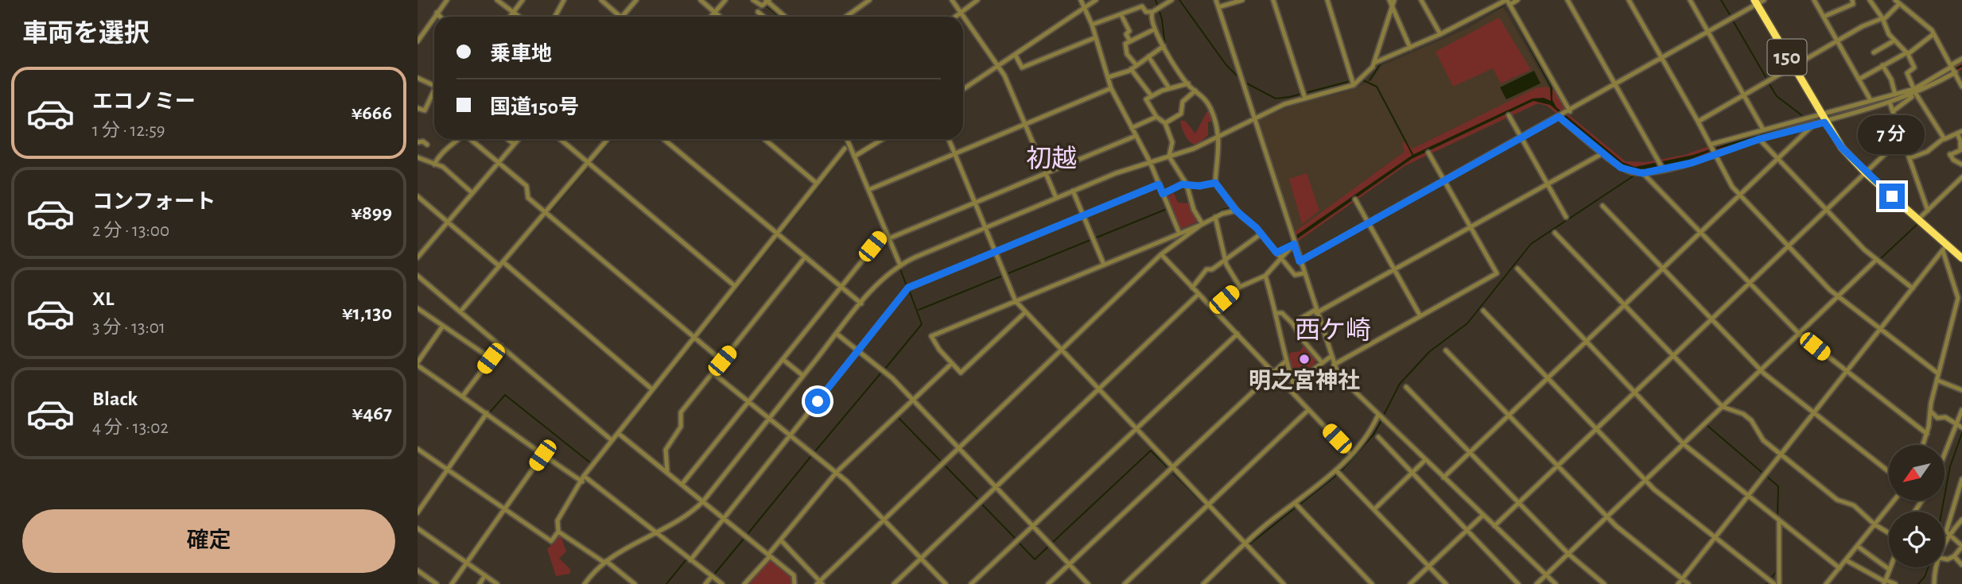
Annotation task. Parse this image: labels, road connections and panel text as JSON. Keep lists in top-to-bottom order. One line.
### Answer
{"streets":{"highway":["150"]},"districts":["初越","西ケ崎"],"places":["明之宮神社"],"north":"bottom left","page":{"heading":"車両を選択","banner":["乗車地","国道150号"],"list":[{"name":"エコノミー","note":"1 分 · 12:59","value":"¥666"},{"name":"コンフォート","note":"2 分 · 13:00","value":"¥899"},{"name":"XL","note":"3 分 · 13:01","value":"¥1,130"},{"name":"Black","note":"4 分 · 13:02","value":"¥467"}],"bubble":"7 分","buttons":"確定"}}
